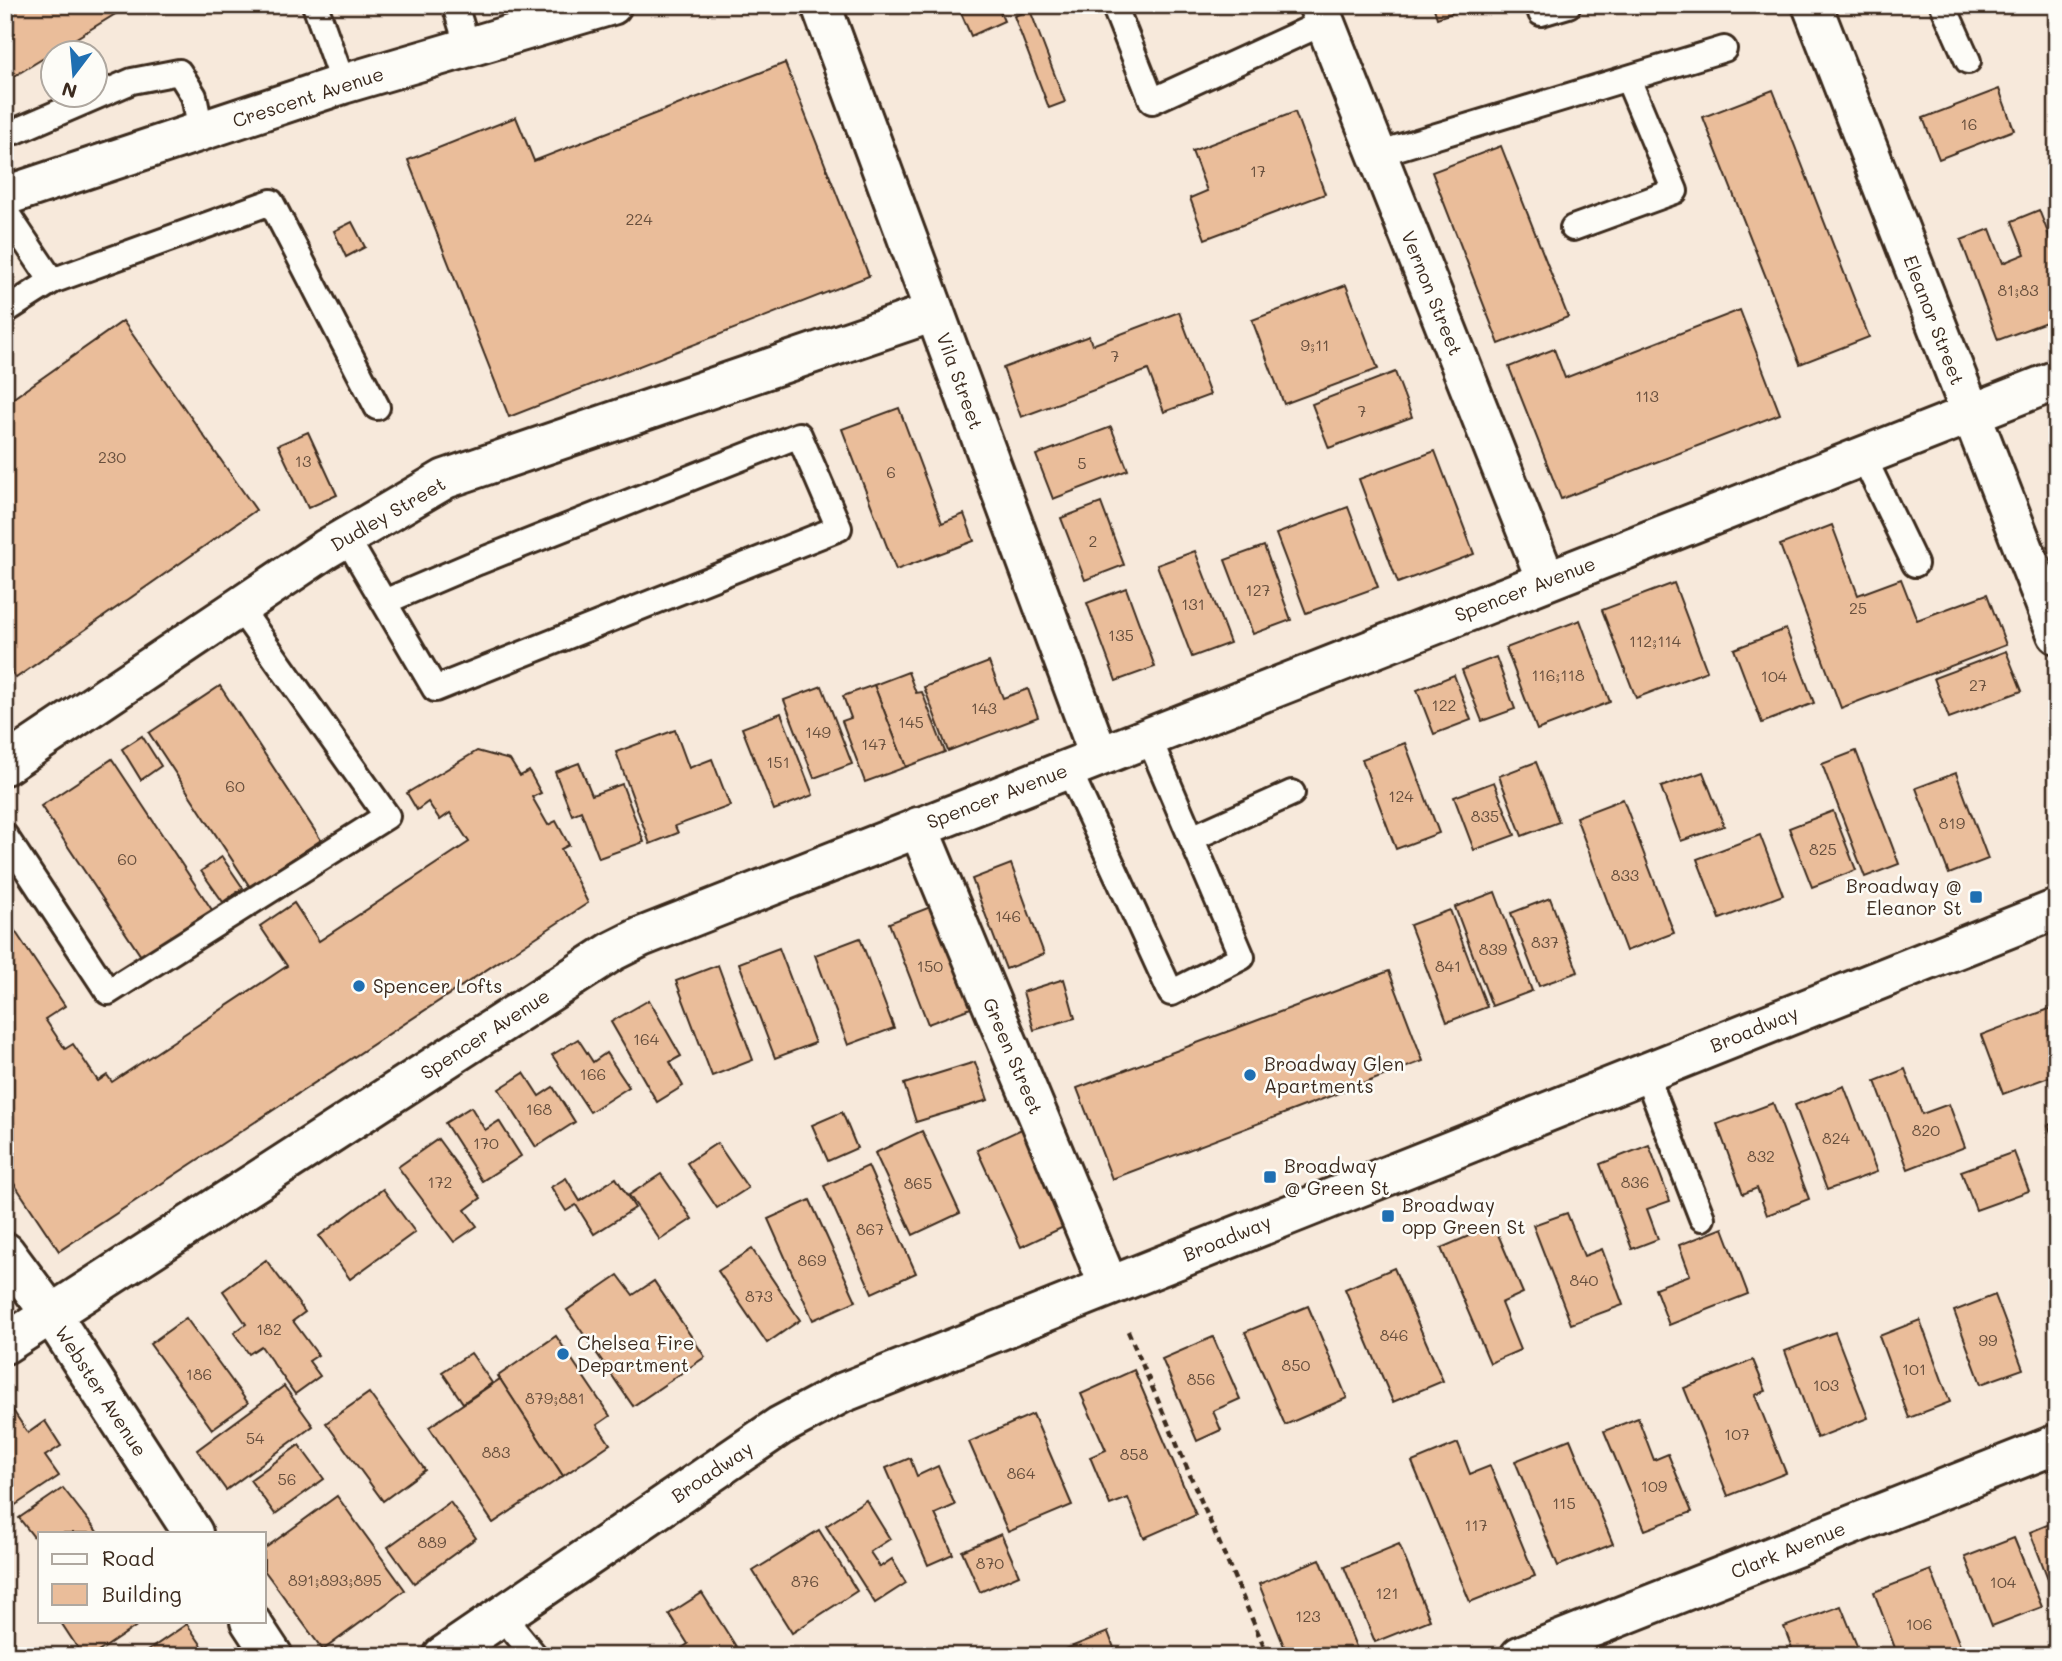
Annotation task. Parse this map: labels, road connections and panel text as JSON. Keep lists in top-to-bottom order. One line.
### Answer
{"streets":{"street":["Crescent Avenue","Vernon Street","Eleanor Street","Vila Street","Dudley Street","Spencer Avenue","Broadway","Green Street","Webster Avenue","Clark Avenue"]},"crossings":[["Vernon Street","Spencer Avenue"],["Eleanor Street","Spencer Avenue"],["Vila Street","Dudley Street"],["Vila Street","Spencer Avenue"],["Spencer Avenue","Green Street"],["Spencer Avenue","Webster Avenue"],["Broadway","Green Street"]],"places":{"transit":["Broadway @ Eleanor St","Broadway @ Green St","Broadway opp Green St"],"other":["Spencer Lofts","Broadway Glen Apartments","Chelsea Fire Department"]},"house_numbers":["16","17","224","81;83","9;11","7","113","7","230","13","5","6","2","127","131","25","135","112;114","116;118","104","27","122","143","145","149","147","151","60","124","835","819","825","60","833","146","837","839","150","841","164","166","168","820","824","170","832","172","836","865","867","869","840","873","182","846","99","850","101","186","856","103","879;881","107","54","883","858","864","56","109","115","117","889","870","891;893;895","876","104","121","123","106"],"legend":["Road","Building"],"north":"bottom"}
